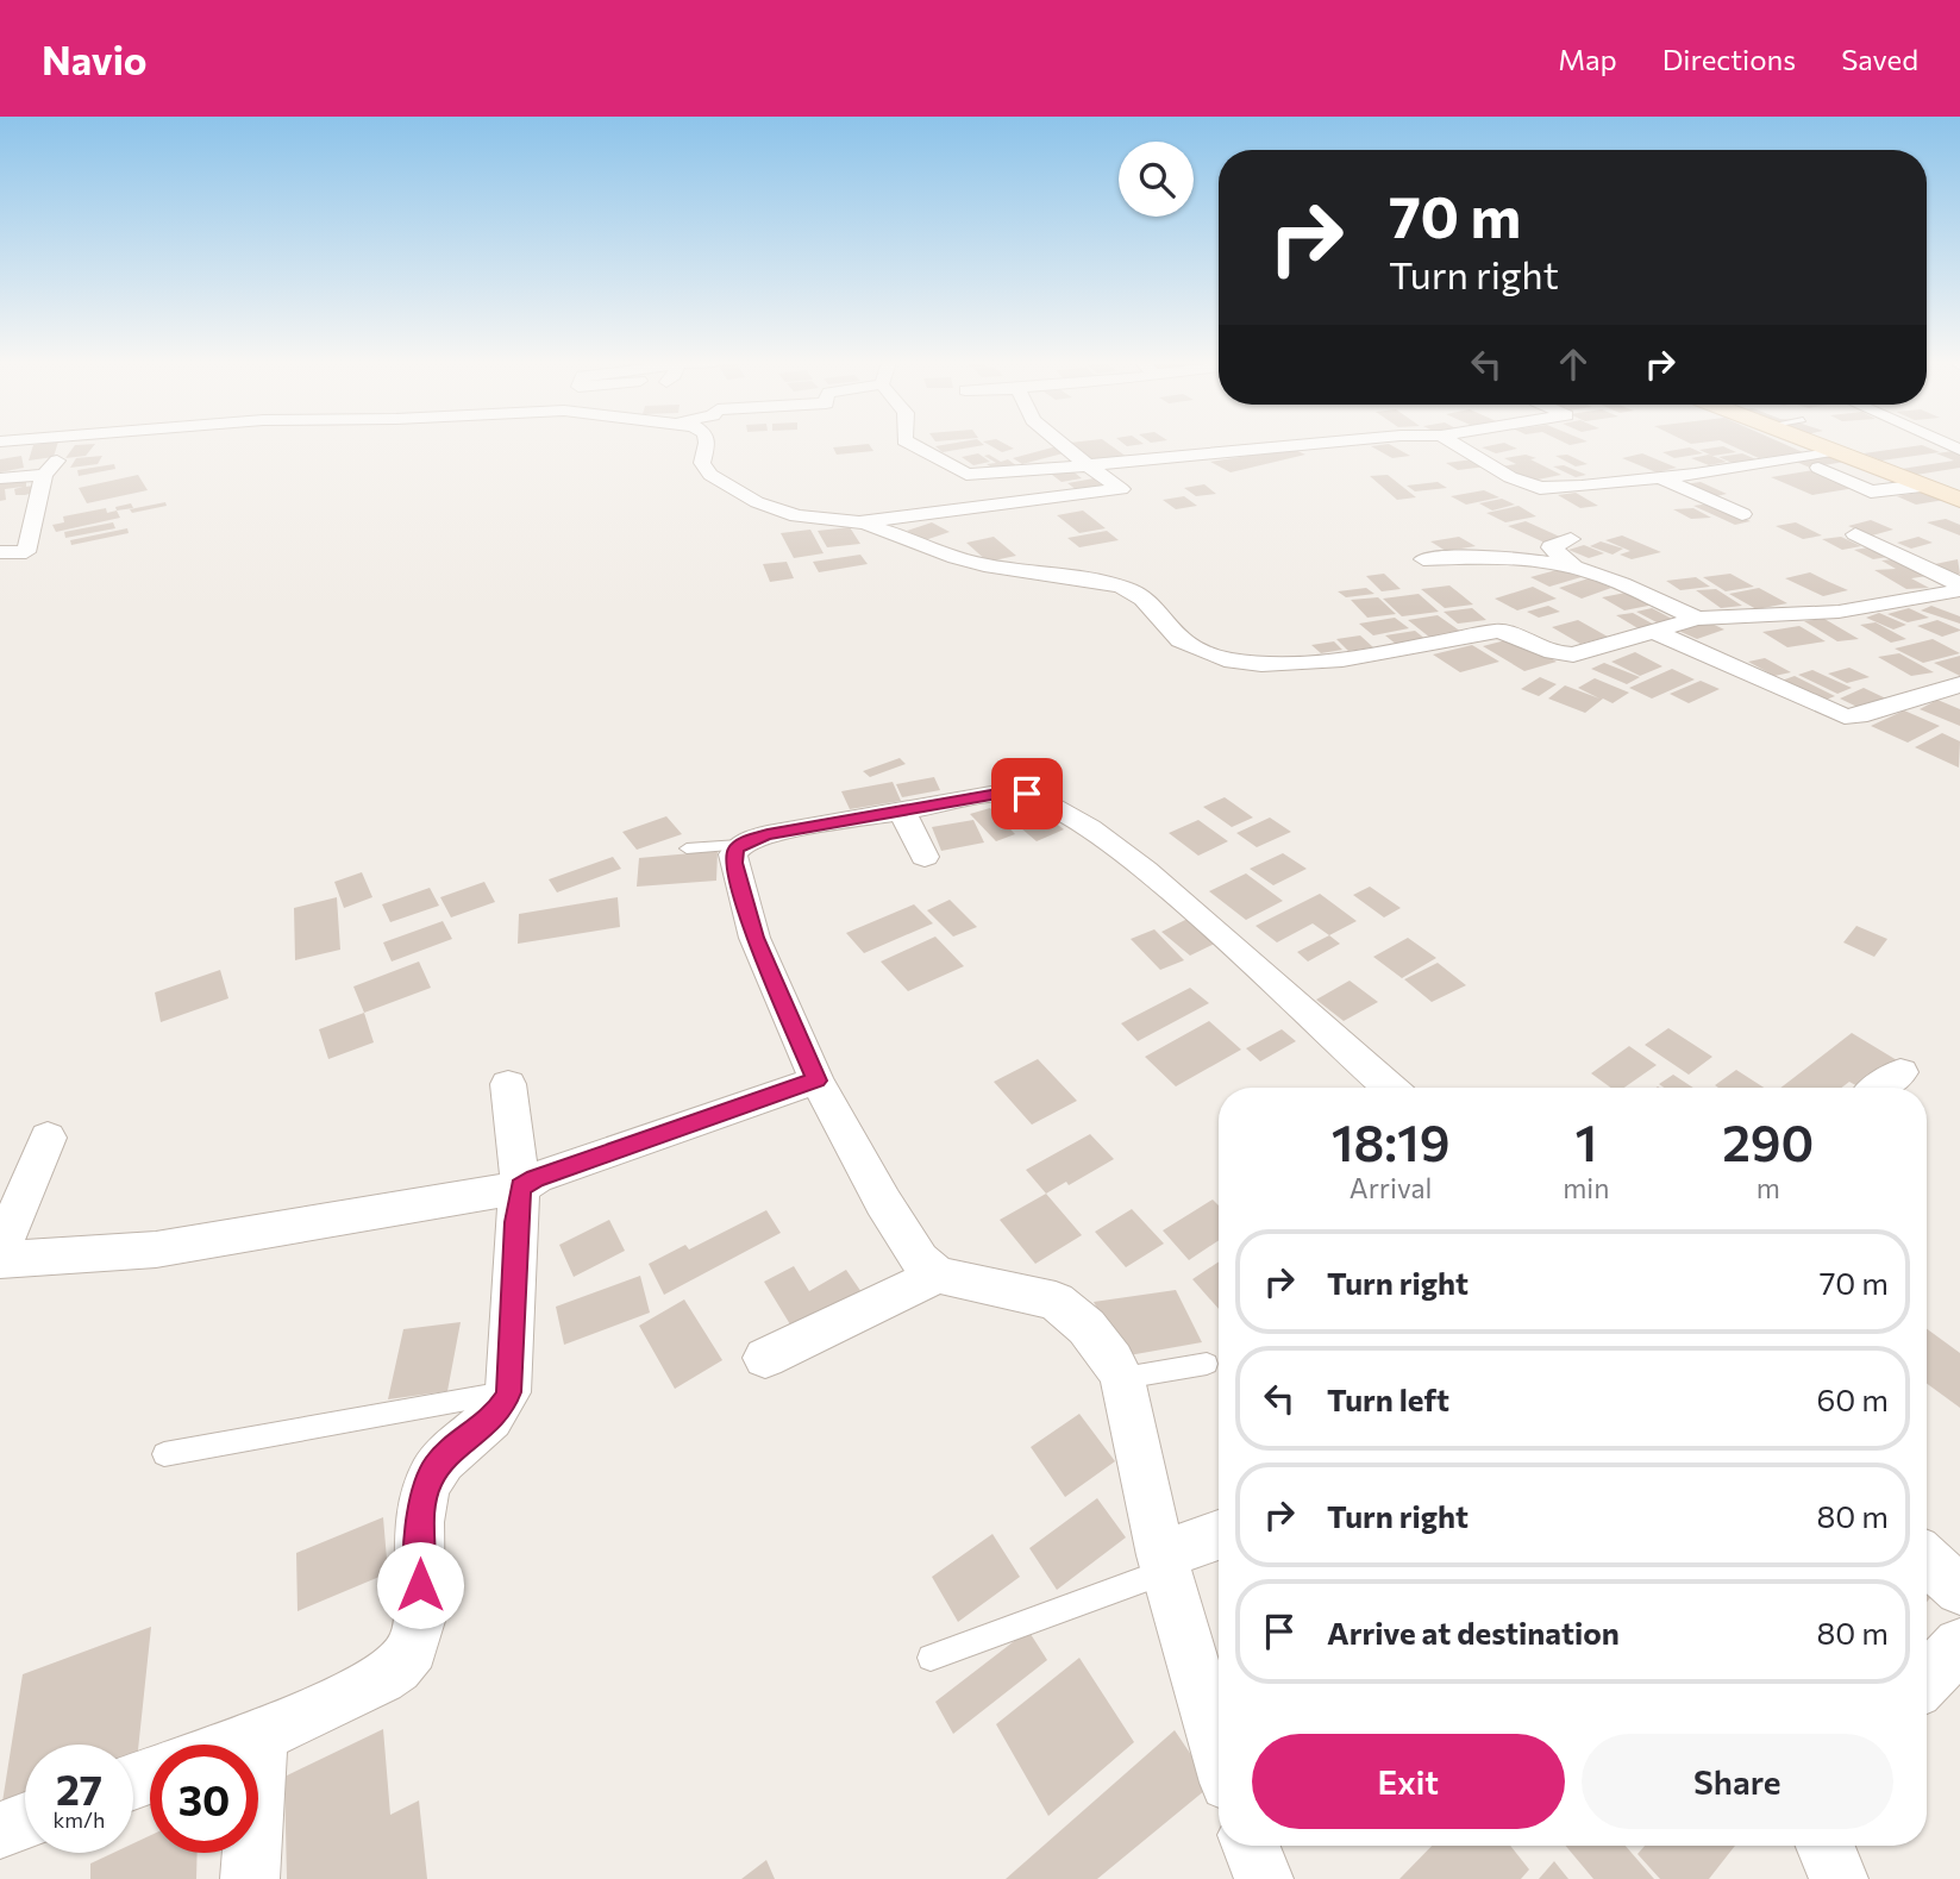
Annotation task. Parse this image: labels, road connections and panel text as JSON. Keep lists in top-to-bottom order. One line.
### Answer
{"page":{"header":"Navio","nav":["Map","Directions","Saved"],"turn":["70 m","Turn right"],"eta":["18:19","Arrival","1","min","290","m"],"list":[{"name":"Turn right","value":"70 m"},{"name":"Turn left","value":"60 m"},{"name":"Turn right","value":"80 m"},{"name":"Arrive at destination","value":"80 m"}],"buttons":["Exit","Share"],"speed":"27 km/h","limit":"30"}}
